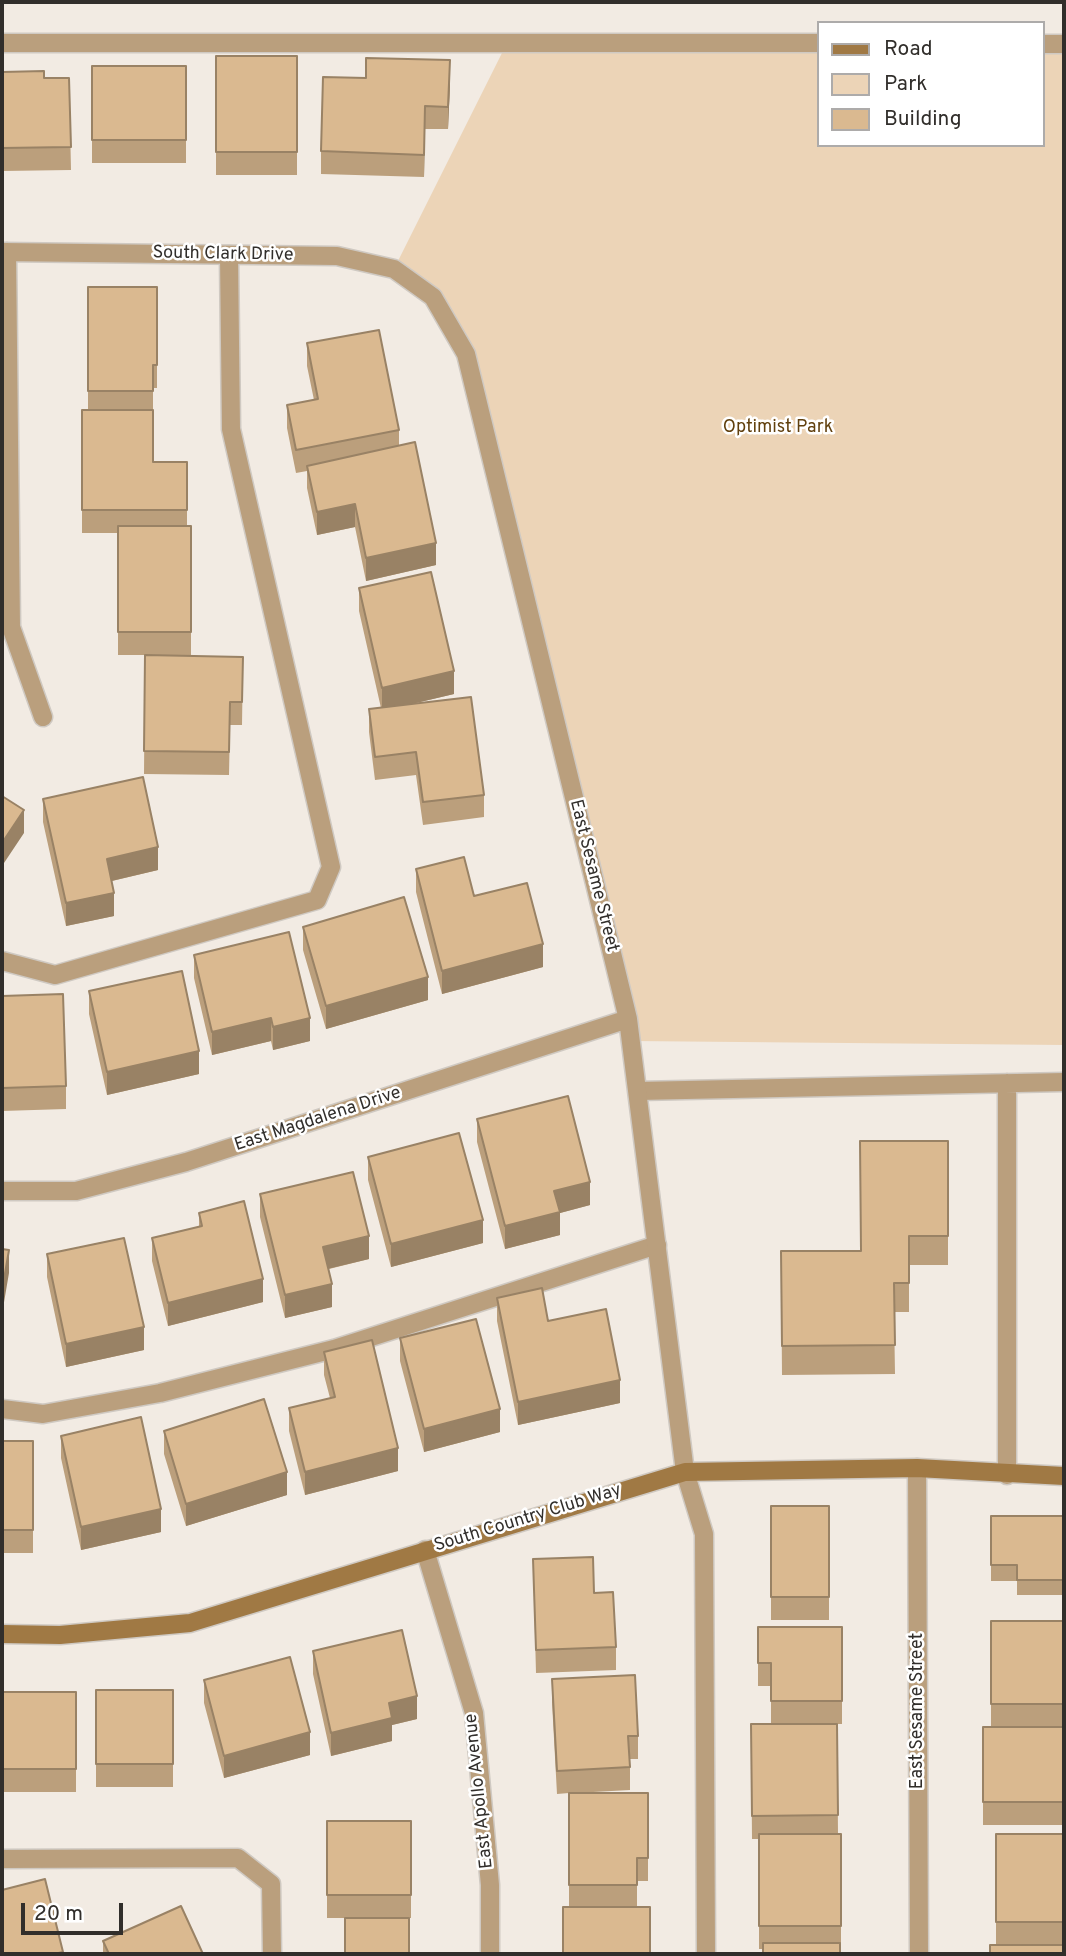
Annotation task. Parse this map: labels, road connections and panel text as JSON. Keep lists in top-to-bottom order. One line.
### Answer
{"streets":{"street":["South Clark Drive","East Sesame Street","East Magdalena Drive","South Country Club Way","East Apollo Avenue"]},"crossings":[["South Clark Drive","East Sesame Street"],["East Sesame Street","East Magdalena Drive"],["East Sesame Street","South Country Club Way"],["South Country Club Way","East Apollo Avenue"]],"parks":["Optimist Park"],"legend":["Road","Park","Building"],"scale_bar":"20 m"}
